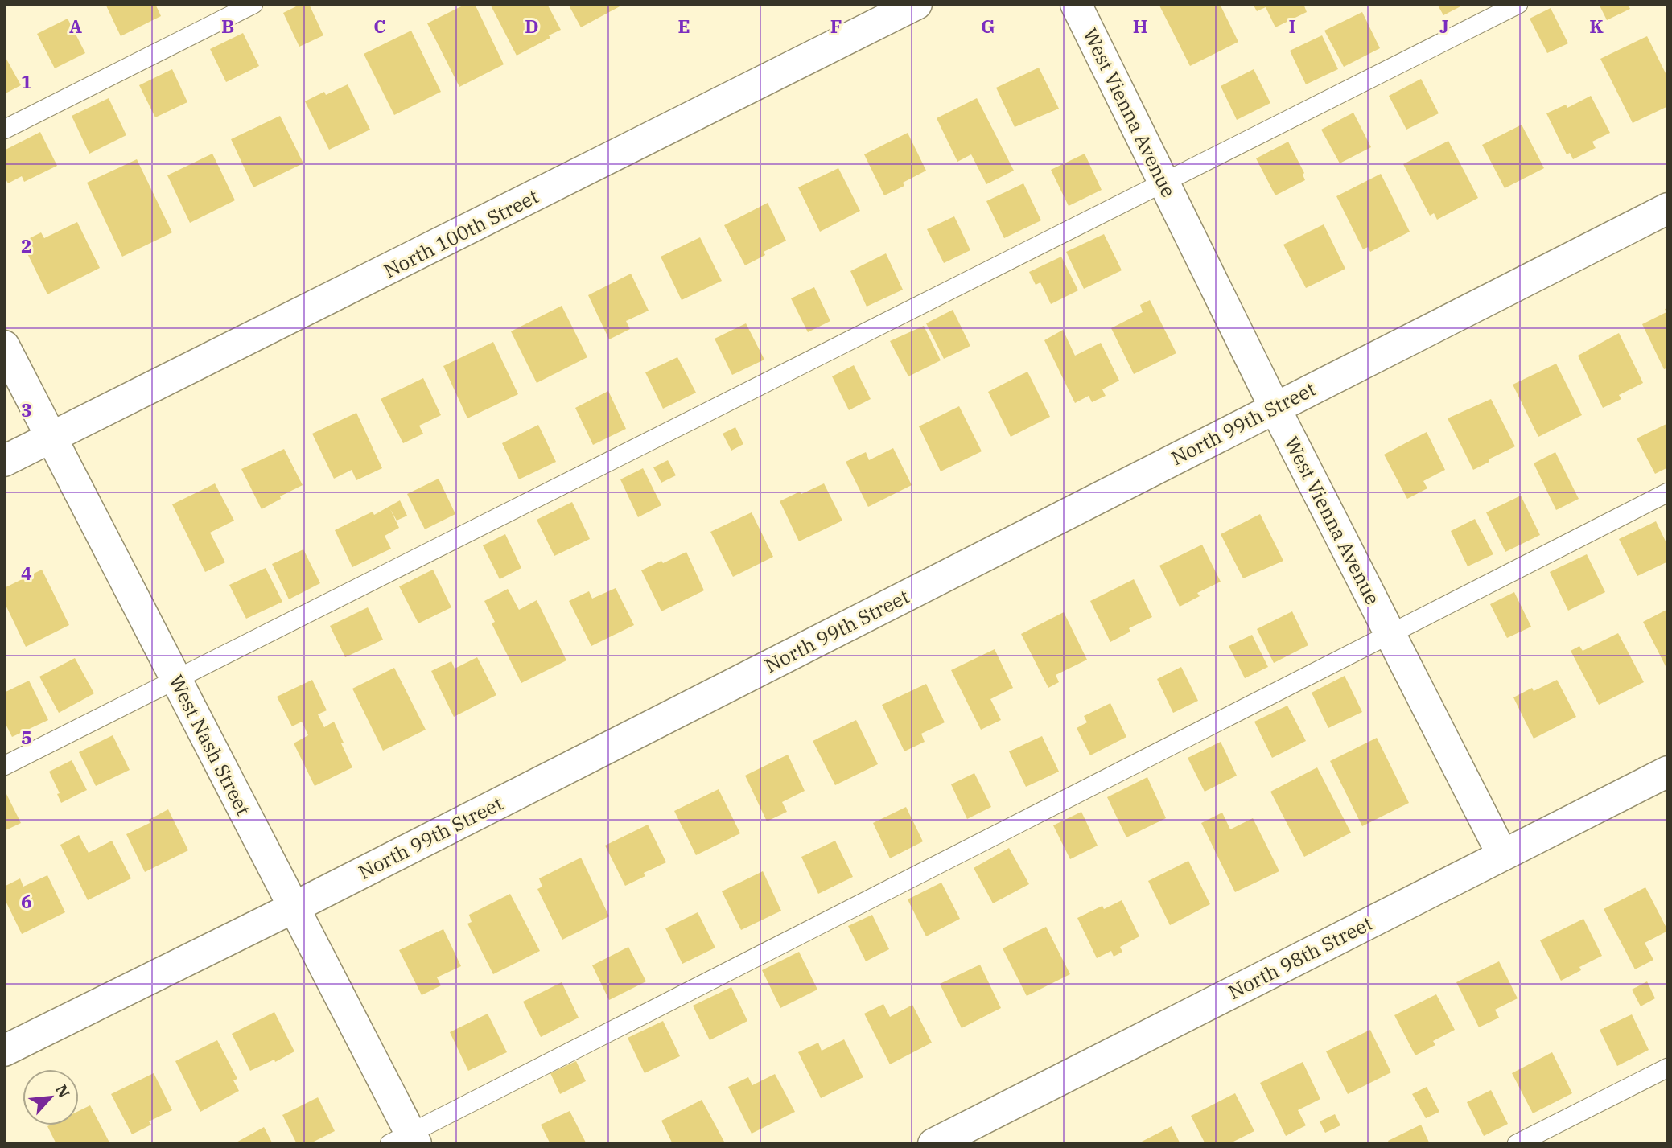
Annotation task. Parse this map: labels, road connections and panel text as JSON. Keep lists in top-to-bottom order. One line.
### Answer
{"streets":{"street":["West Vienna Avenue","North 100th Street","North 99th Street","West Nash Street","North 98th Street"]},"crossings":[["West Vienna Avenue","North 99th Street"],["West Vienna Avenue","North 98th Street"],["North 100th Street","West Nash Street"],["North 99th Street","West Nash Street"]],"north":"top right","grid":{"columns":["A","B","C","D","E","F","G","H","I","J","K"],"rows":["1","2","3","4","5","6"]}}
